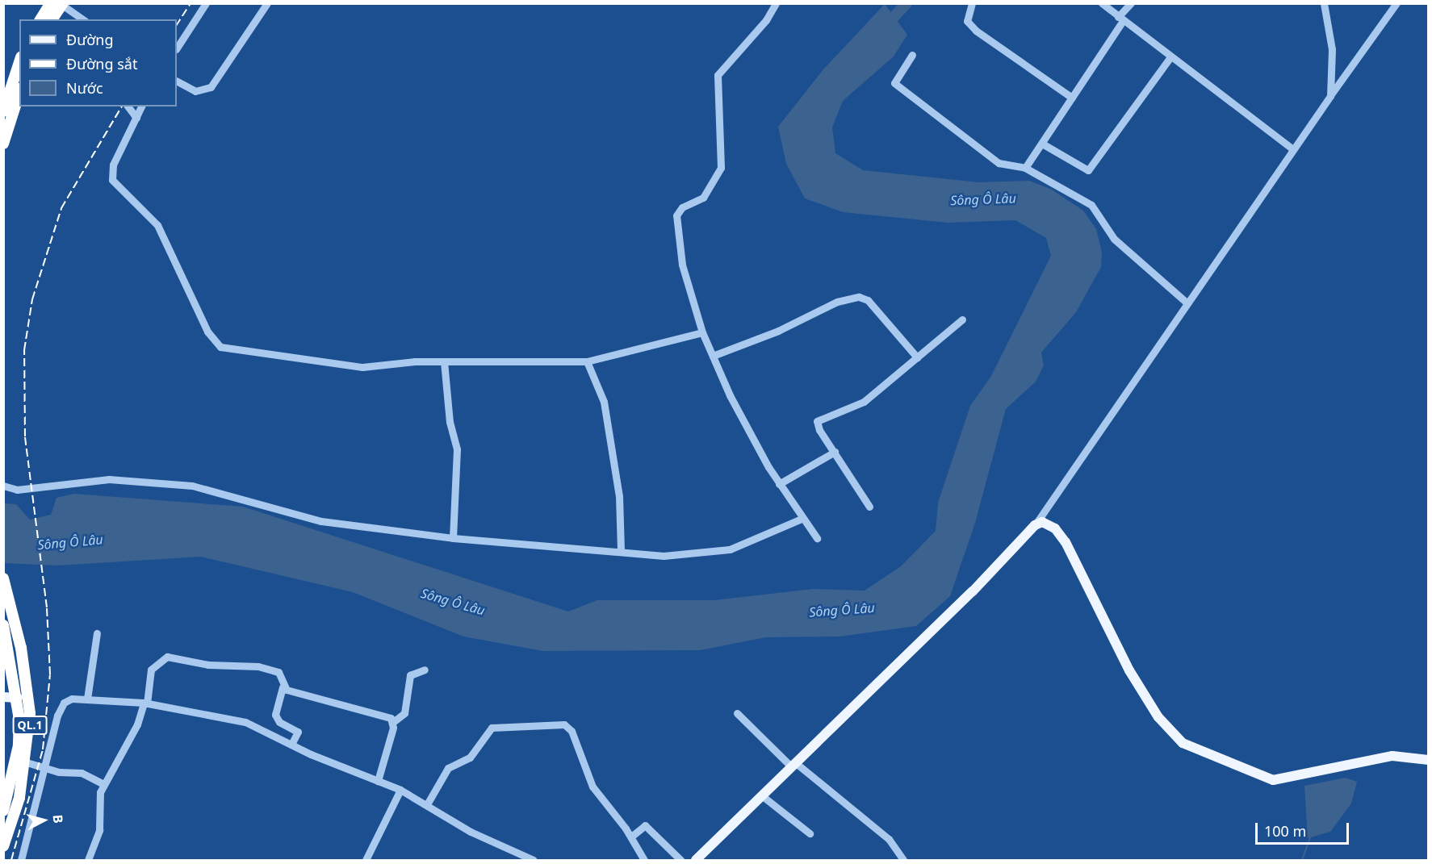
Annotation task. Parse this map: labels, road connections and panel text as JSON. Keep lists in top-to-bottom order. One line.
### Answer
{"streets":{"highway":["QL.1"]},"water":["Sông Ô Lâu"],"legend":["Đường","Đường sắt","Nước"],"scale_bar":"100 m","north":"right"}
